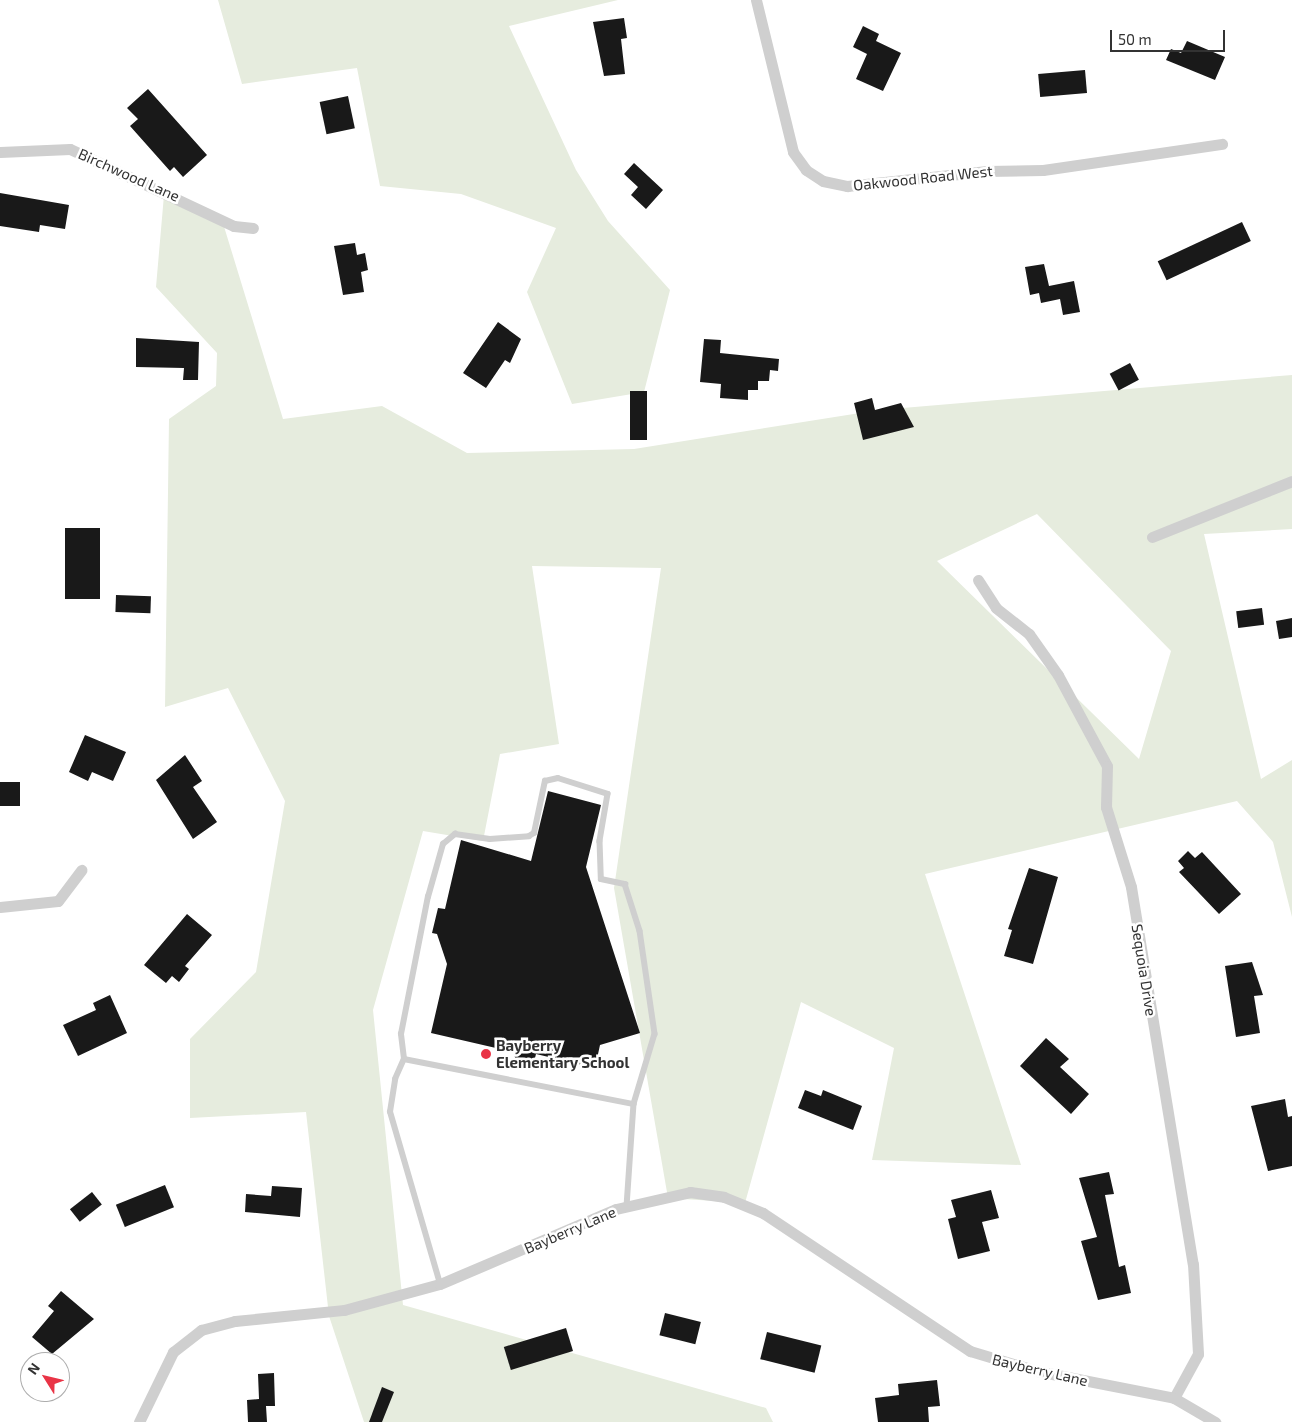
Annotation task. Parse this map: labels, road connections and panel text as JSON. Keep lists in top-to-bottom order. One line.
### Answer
{"streets":{"street":["Birchwood Lane","Oakwood Road West","Sequoia Drive","Bayberry Lane"]},"crossings":[["Sequoia Drive","Bayberry Lane"]],"places":["Bayberry Elementary School"],"scale_bar":"50 m","north":"top left"}
